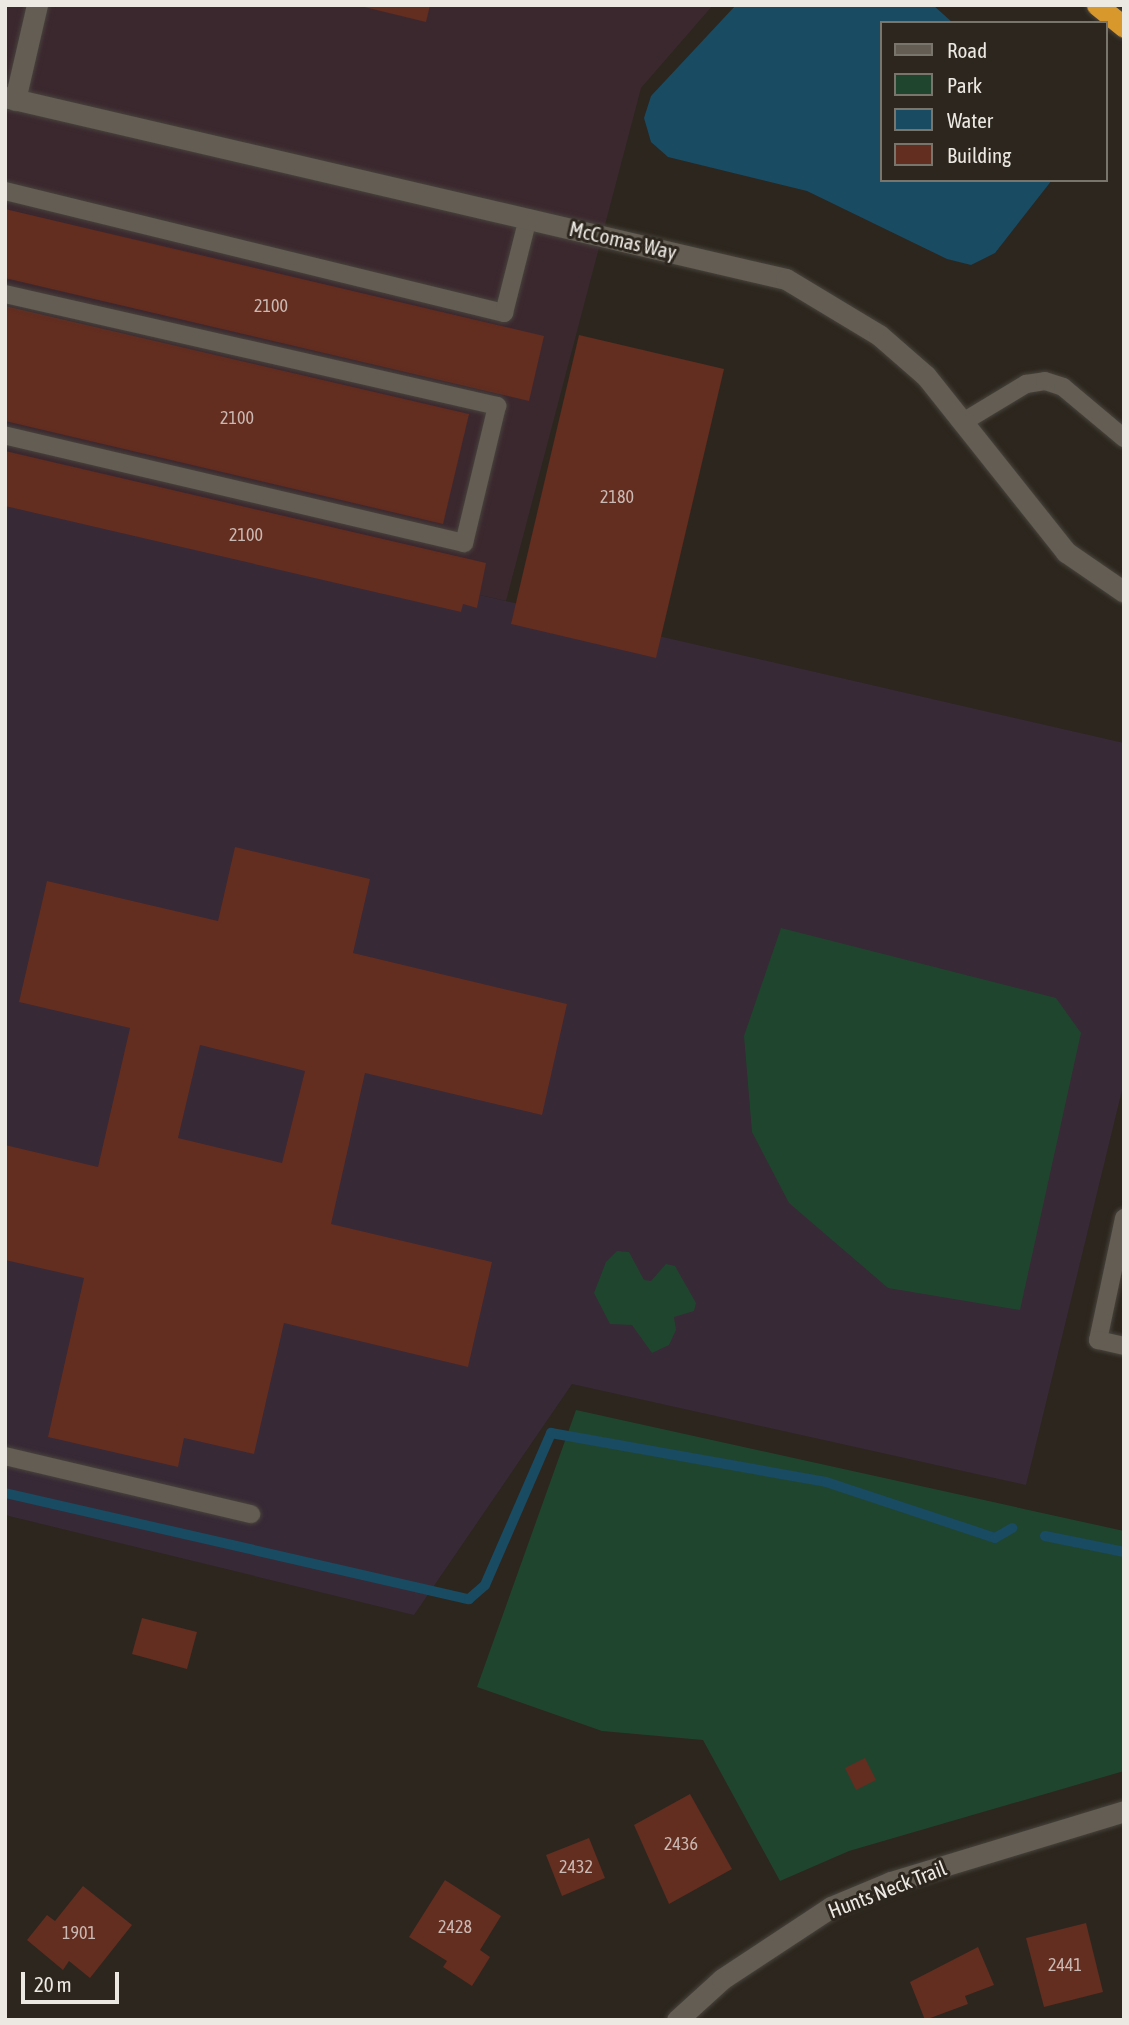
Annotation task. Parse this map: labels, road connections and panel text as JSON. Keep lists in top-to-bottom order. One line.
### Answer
{"streets":{"street":["McComas Way","Hunts Neck Trail"]},"house_numbers":["2100","2100","2180","2100","2436","2432","2428","1901","2441"],"legend":["Road","Park","Water","Building"],"scale_bar":"20 m"}
